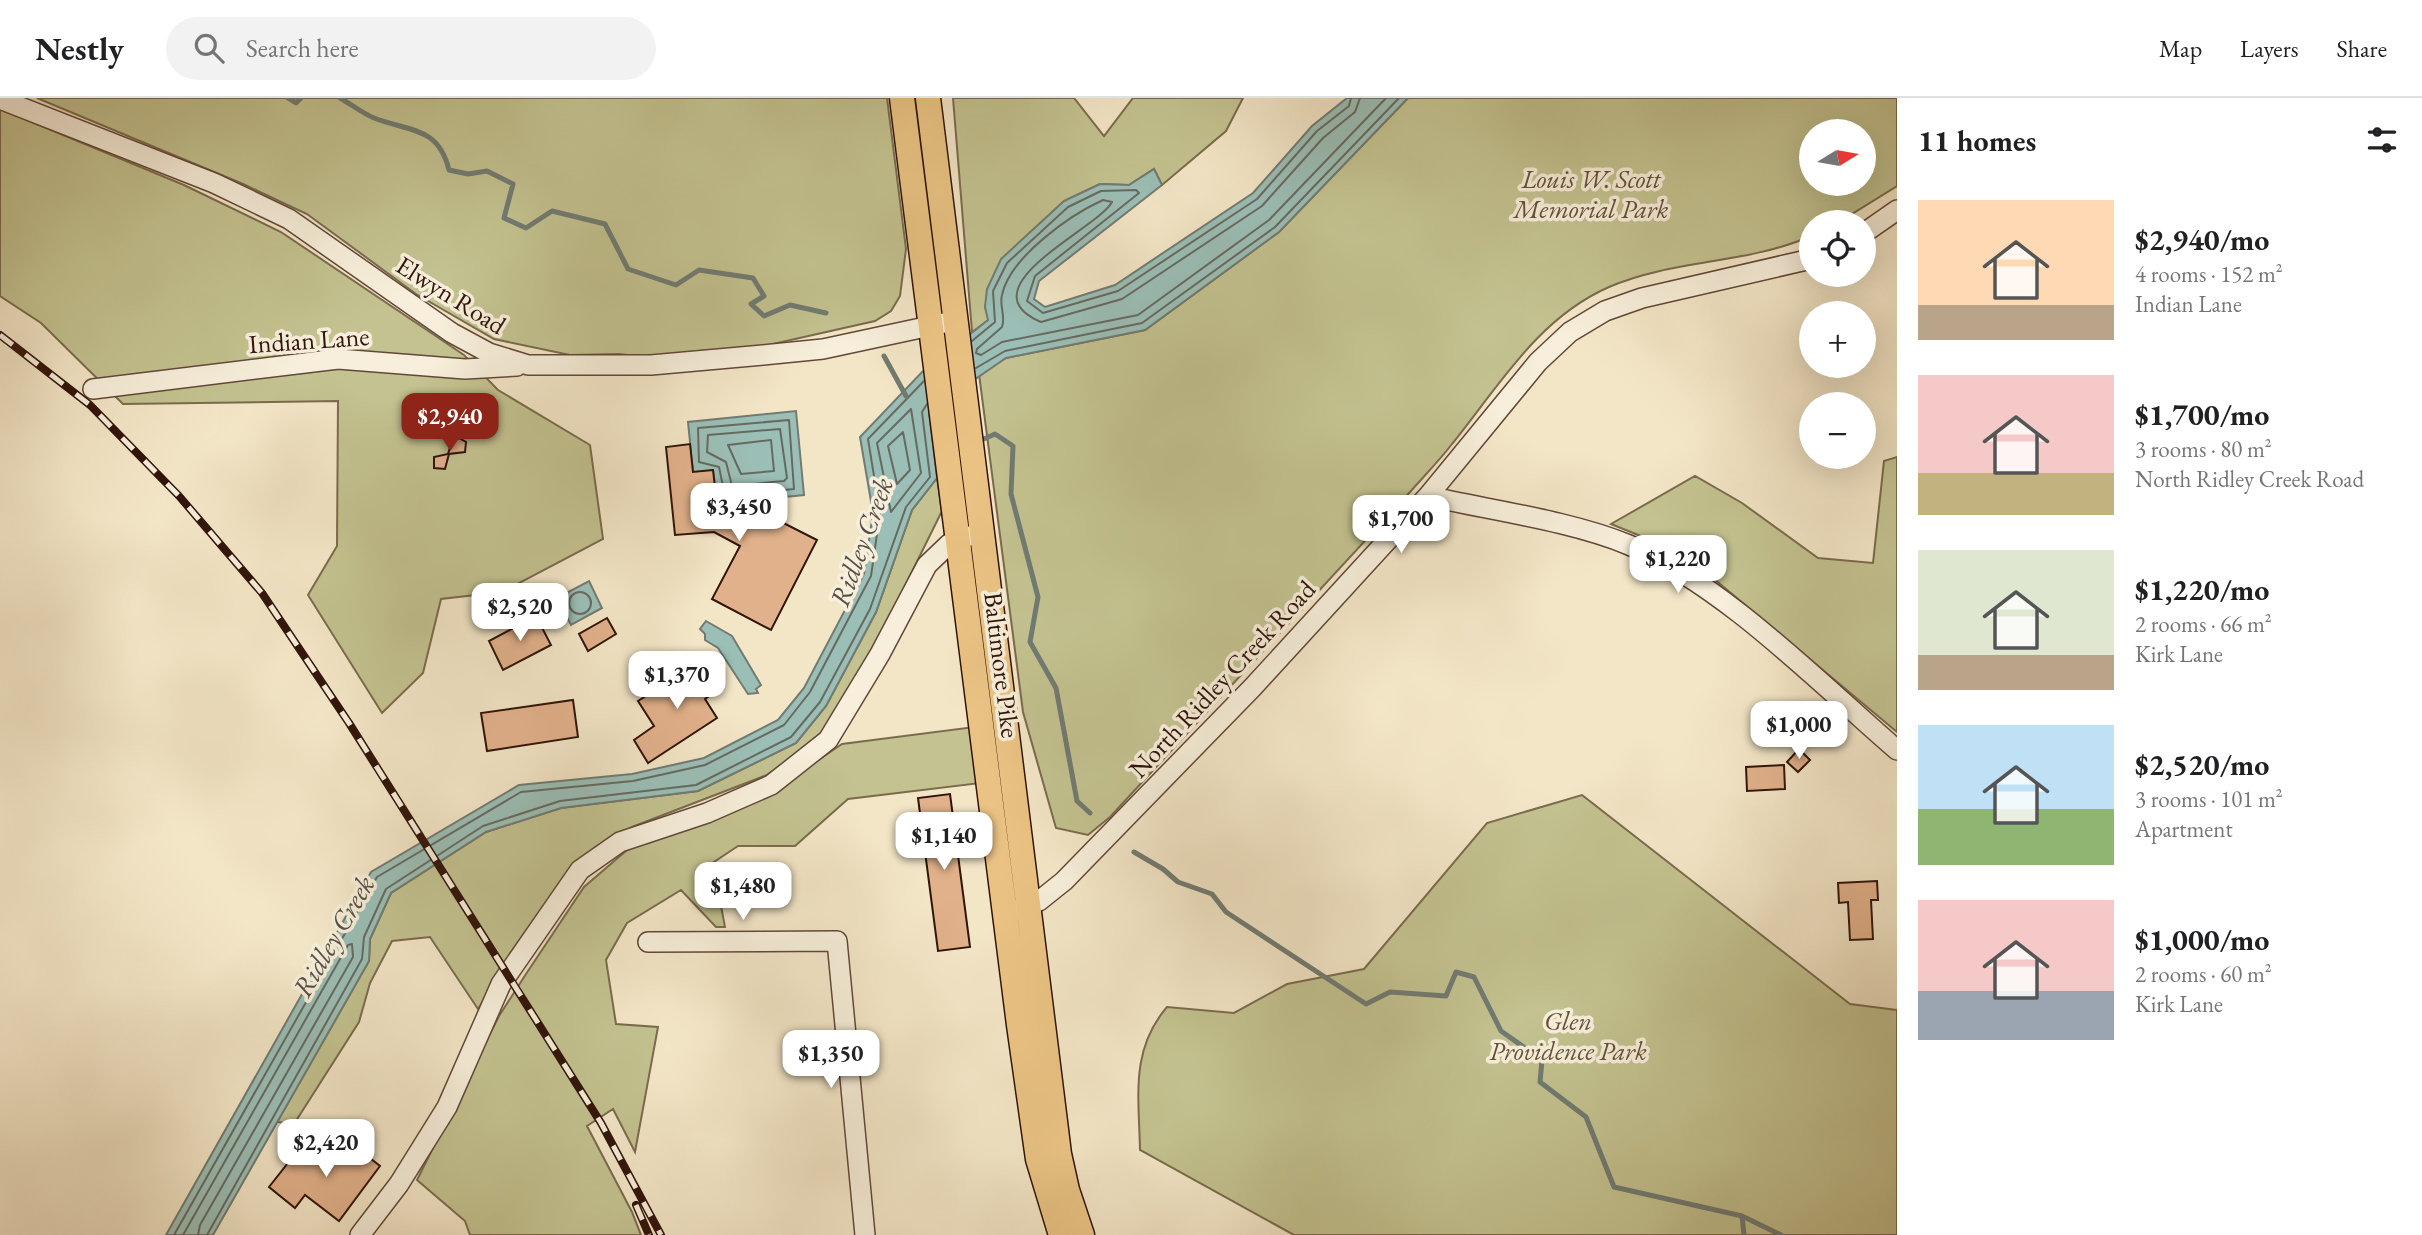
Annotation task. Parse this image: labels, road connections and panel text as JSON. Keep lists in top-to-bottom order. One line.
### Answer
{"streets":{"main road":["Baltimore Pike"],"street":["Elwyn Road","Indian Lane","North Ridley Creek Road"]},"crossings":[["Elwyn Road","Indian Lane"],["Elwyn Road","Baltimore Pike"],["Baltimore Pike","North Ridley Creek Road"]],"water":["Ridley Creek"],"parks":["Louis W. Scott Memorial Park","Glen Providence Park"],"north":"right","page":{"header":"Nestly","search":"Search here","nav":["Map","Layers","Share"],"heading":"11 homes","map_buttons":["+","−"],"list":[{"name":"$2,940/mo","note":"4 rooms · 152 m² · Indian Lane"},{"name":"$1,700/mo","note":"3 rooms · 80 m² · North Ridley Creek Road"},{"name":"$1,220/mo","note":"2 rooms · 66 m² · Kirk Lane"},{"name":"$2,520/mo","note":"3 rooms · 101 m² · Apartment"},{"name":"$1,000/mo","note":"2 rooms · 60 m² · Kirk Lane"}],"price":["$2,940","$3,450","$1,700","$1,220","$2,520","$1,370","$1,000","$1,140","$1,480","$1,350","$2,420"]}}
